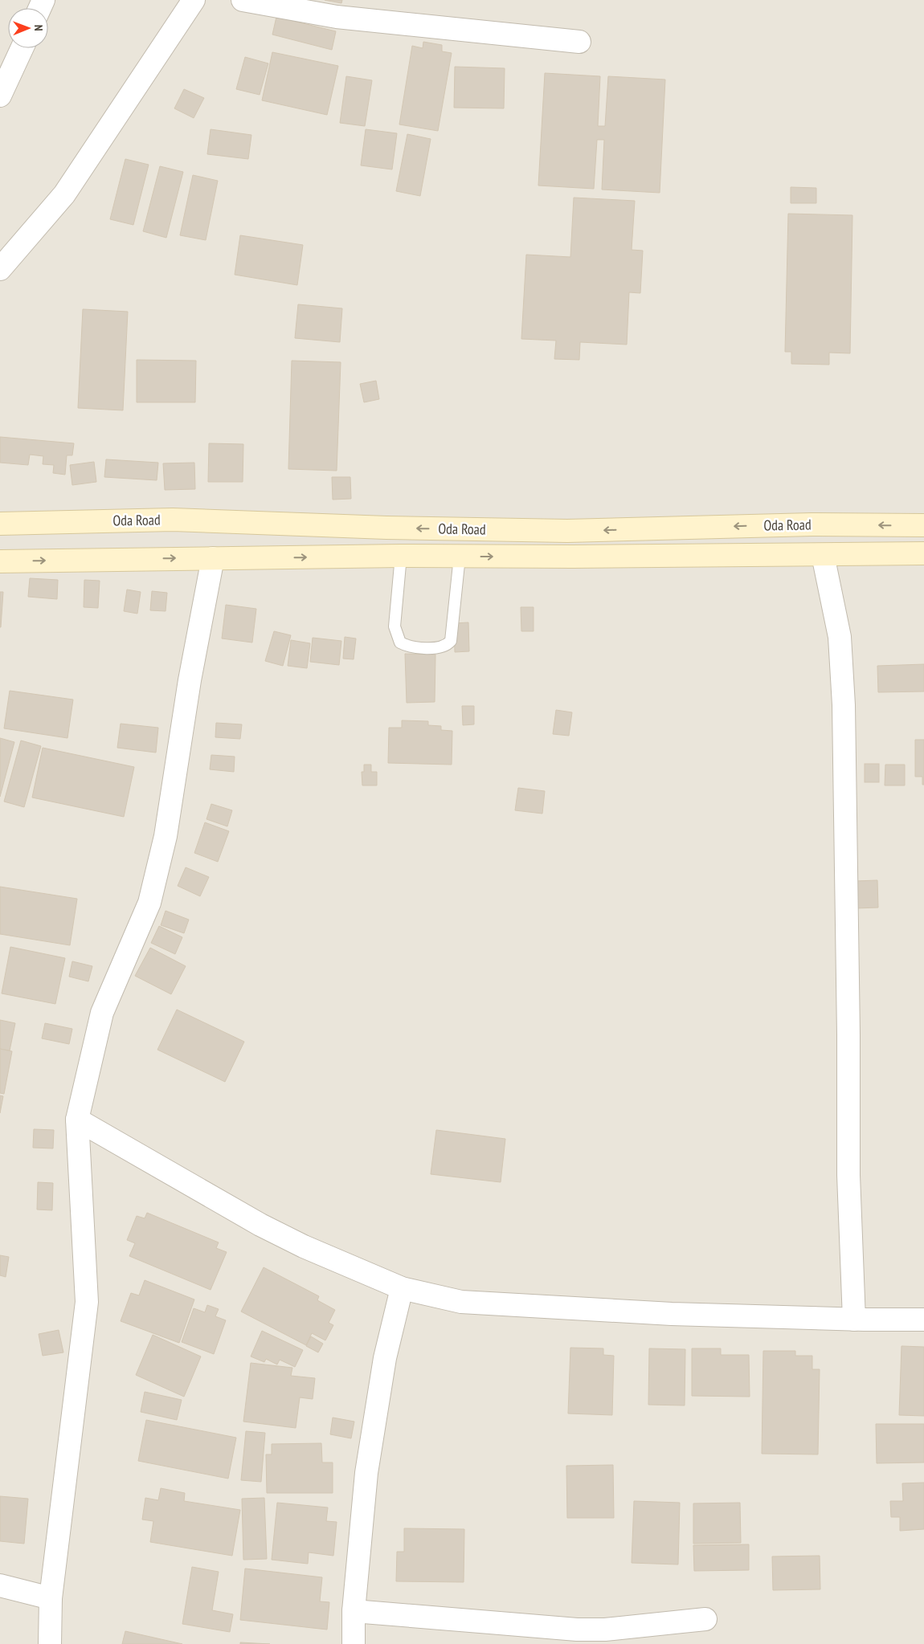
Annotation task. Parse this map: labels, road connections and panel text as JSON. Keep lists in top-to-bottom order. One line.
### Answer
{"streets":{"street":["Oda Road"]},"north":"right"}
